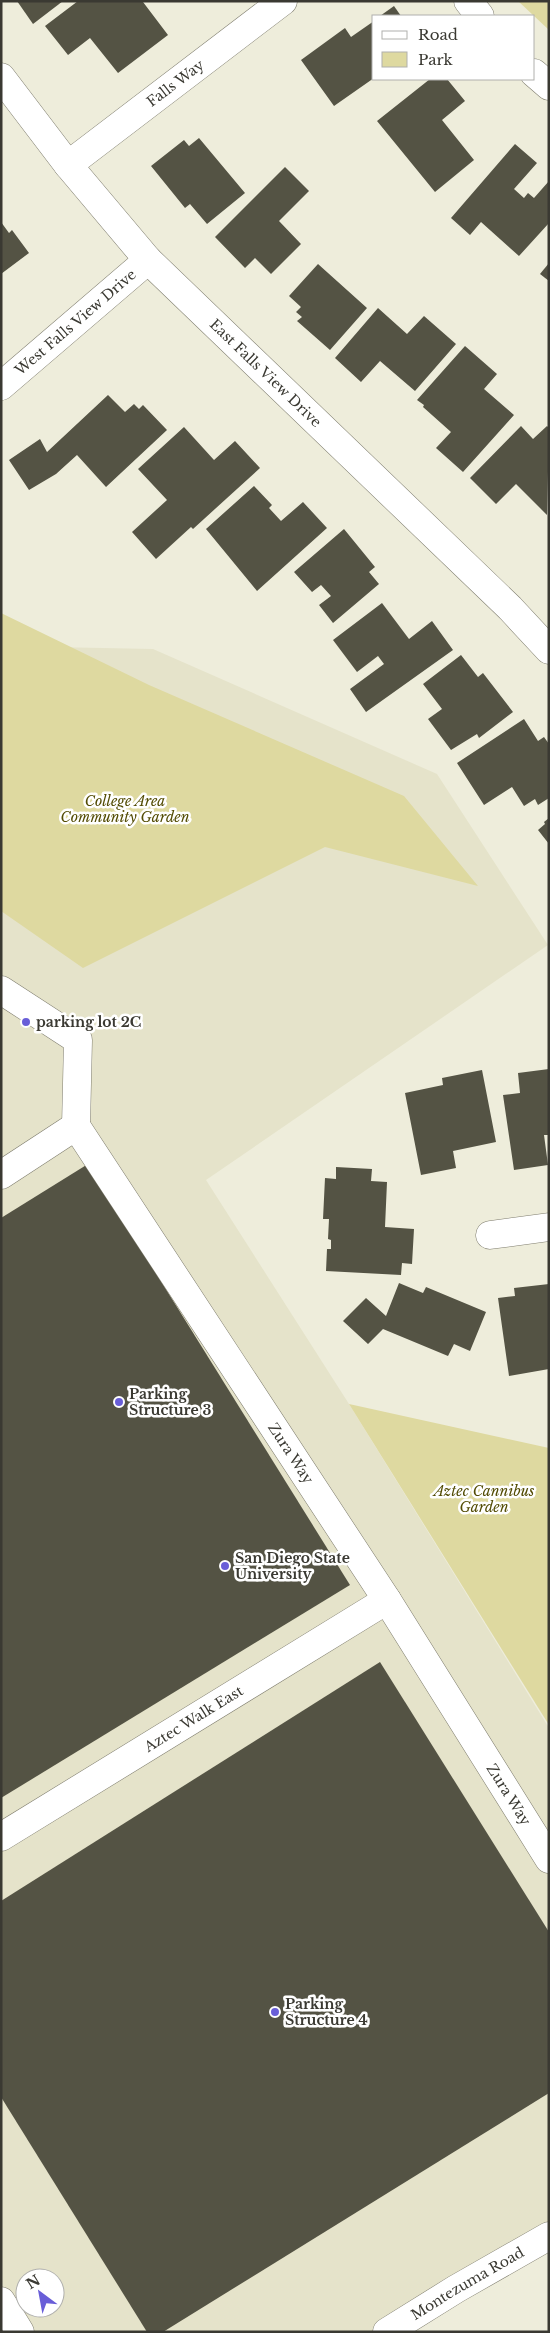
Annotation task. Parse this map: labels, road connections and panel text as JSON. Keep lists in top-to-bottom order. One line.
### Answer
{"streets":{"street":["Falls Way","West Falls View Drive","East Falls View Drive","Zura Way","Aztec Walk East","Montezuma Road"]},"crossings":[["Falls Way","East Falls View Drive"],["West Falls View Drive","East Falls View Drive"],["Zura Way","Aztec Walk East"]],"parks":["College Area Community Garden","Aztec Cannibus Garden"],"places":["parking lot 2C","Parking Structure 3","San Diego State University","Parking Structure 4"],"legend":["Road","Park"],"north":"top left"}
